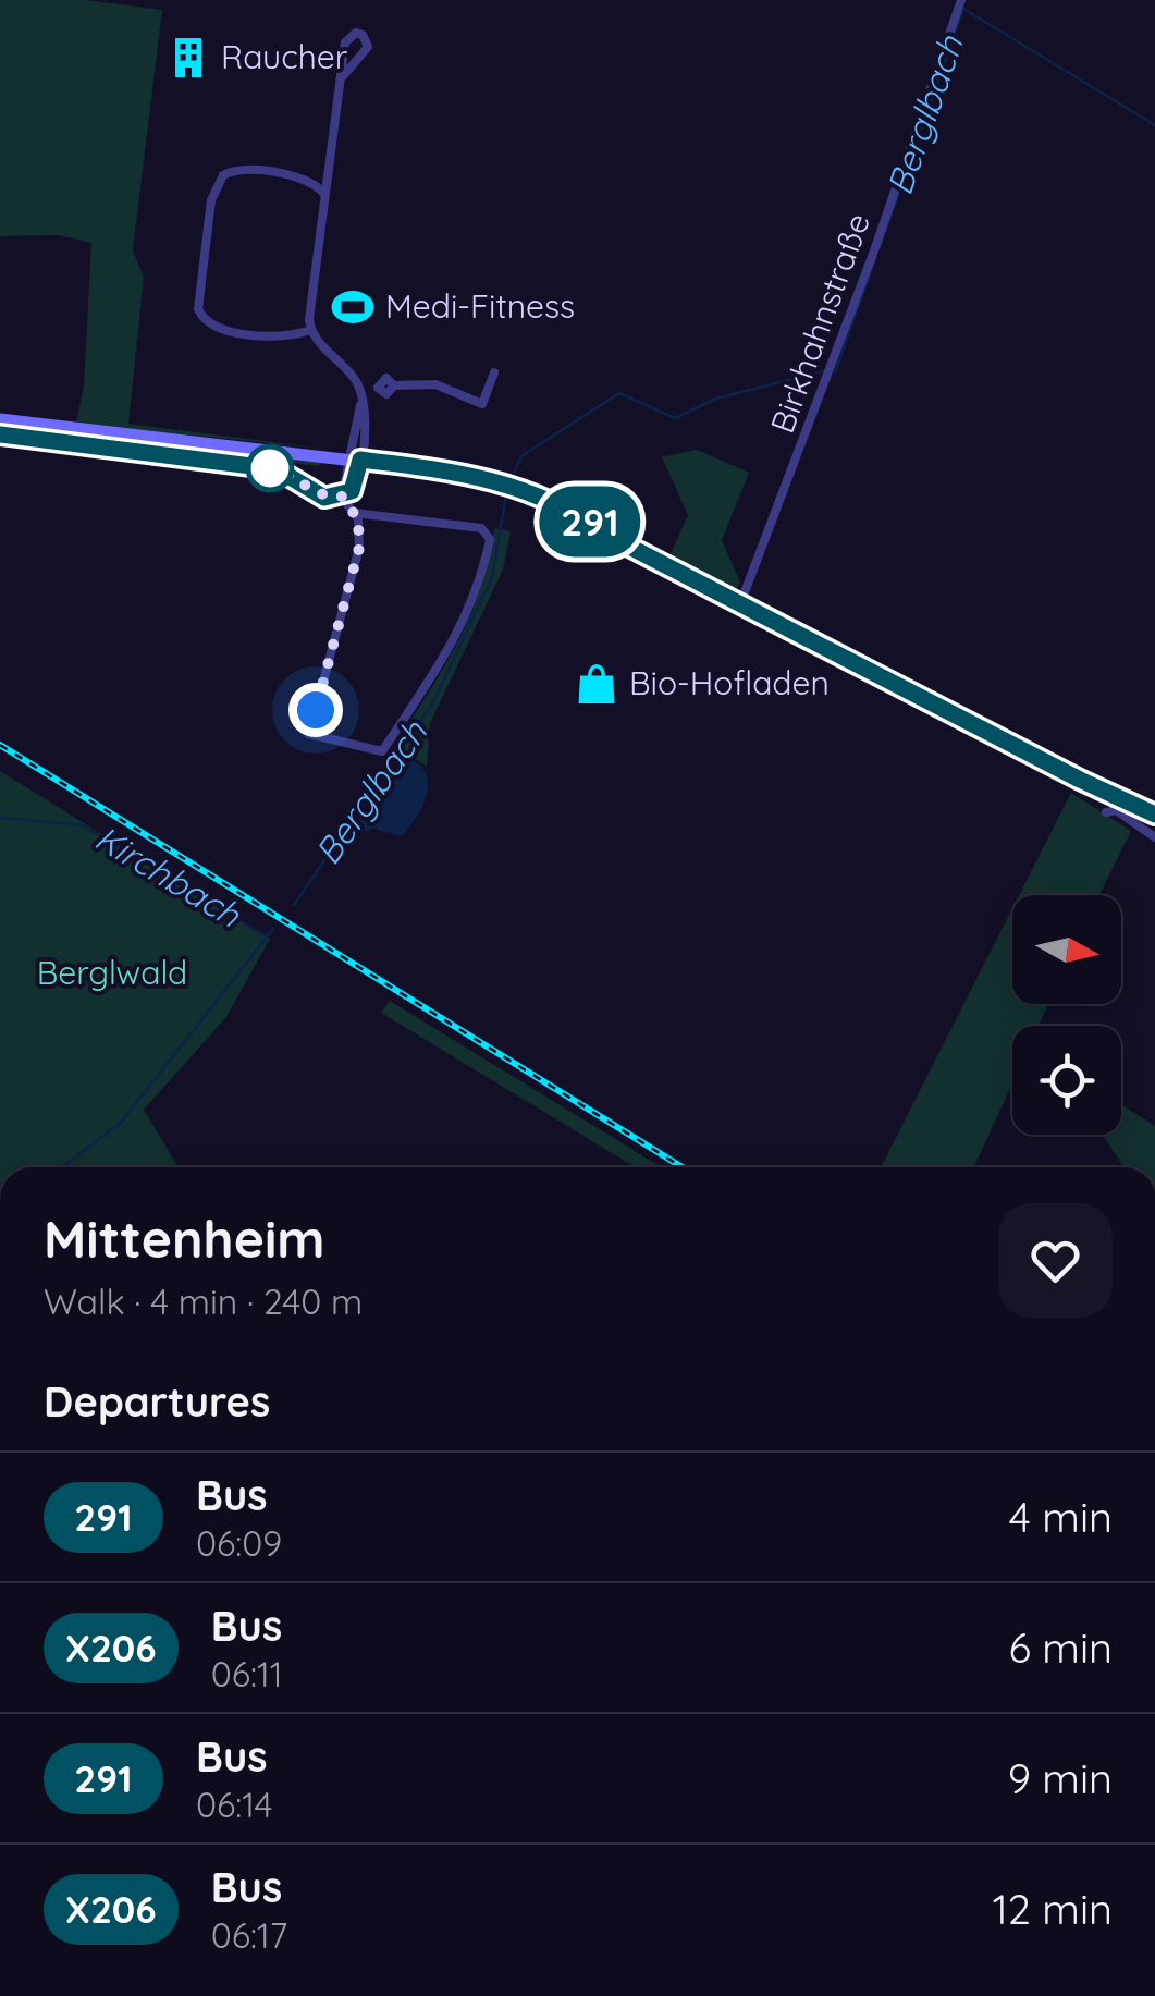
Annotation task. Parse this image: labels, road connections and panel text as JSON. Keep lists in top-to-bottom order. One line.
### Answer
{"streets":{"street":["Birkhahnstraße"]},"water":["Berglbach","Kirchbach"],"parks":["Berglwald"],"places":{"building":["Raucher"],"sports":["Medi-Fitness"],"shop":["Bio-Hofladen"]},"lines":["bus line 291"],"north":"right","page":{"on_map":"291","heading":[["Mittenheim","Walk · 4 min · 240 m"],"Departures"],"list":[{"mark":"291","name":"Bus","note":"06:09","value":"4 min"},{"mark":"X206","name":"Bus","note":"06:11","value":"6 min"},{"mark":"291","name":"Bus","note":"06:14","value":"9 min"},{"mark":"X206","name":"Bus","note":"06:17","value":"12 min"}]}}
